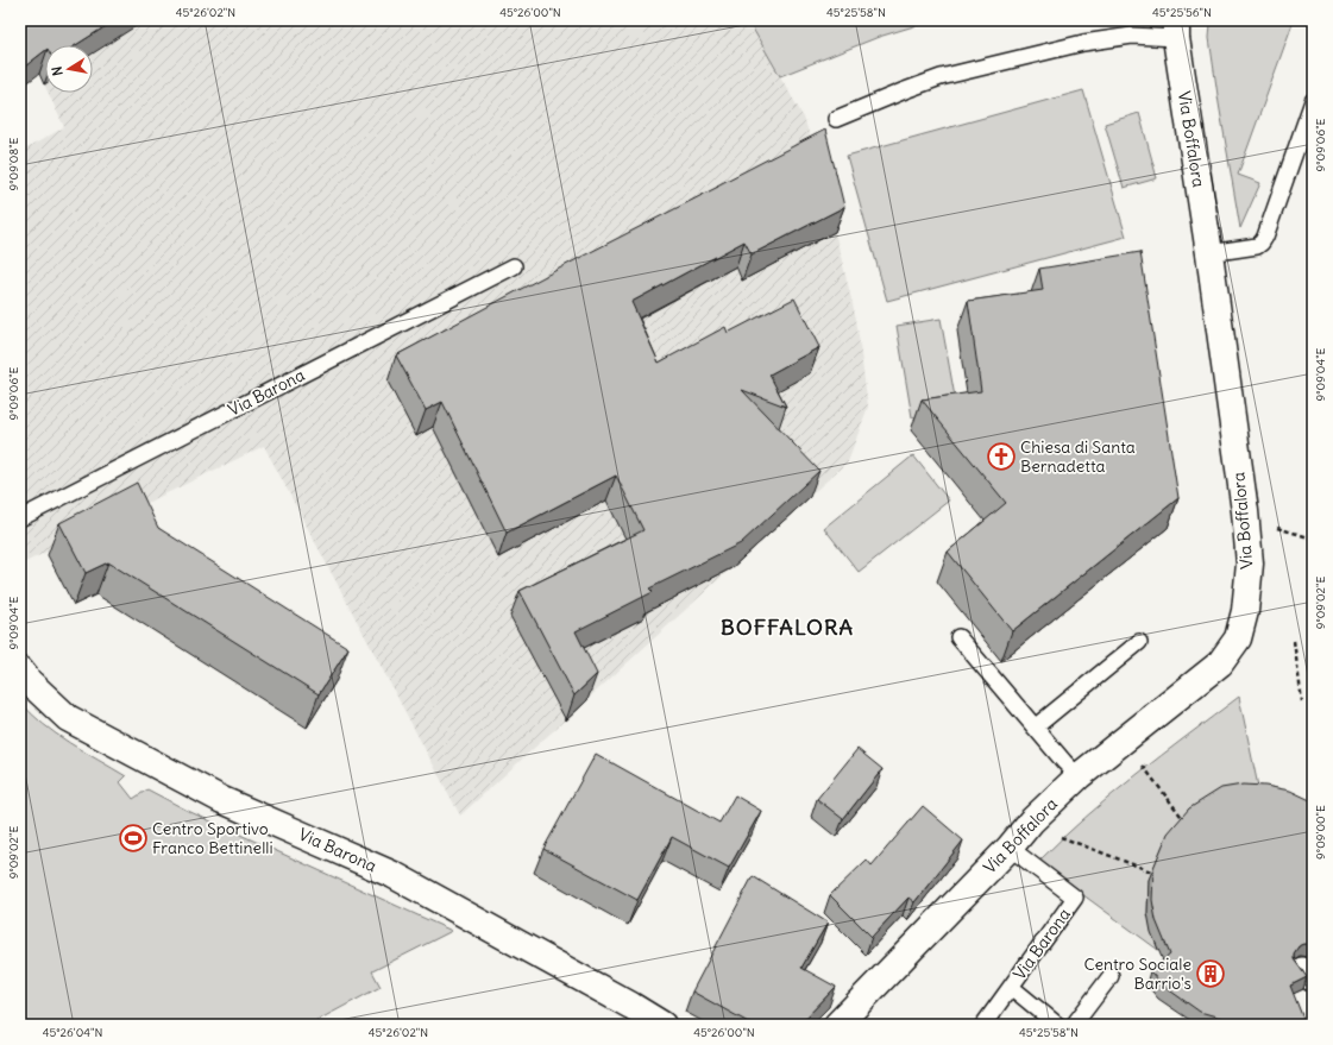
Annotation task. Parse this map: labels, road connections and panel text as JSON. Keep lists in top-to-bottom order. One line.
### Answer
{"streets":{"street":["Via Boffalora","Via Barona"]},"crossings":[["Via Boffalora","Via Barona"]],"districts":["BOFFALORA"],"places":{"church":["Chiesa di Santa Bernadetta"],"sports":["Centro Sportivo Franco Bettinelli"],"building":["Centro Sociale Barrio's"]},"north":"left","coordinates":["45°26'02\"N","45°26'00\"N","45°25'58\"N","45°25'56\"N","9°09'06\"E","9°09'08\"E","9°09'04\"E","9°09'02\"E","9°09'00\"E","45°26'04\"N"]}
